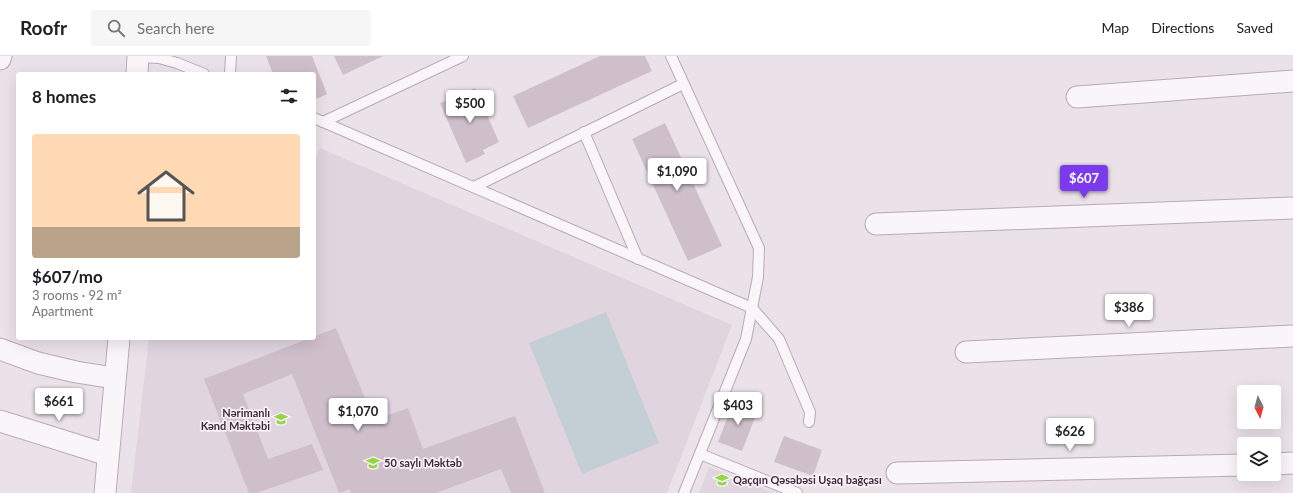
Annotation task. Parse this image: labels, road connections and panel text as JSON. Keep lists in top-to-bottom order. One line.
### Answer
{"places":{"school or university":["Nərimanlı Kənd Məktəbi","50 saylı Məktəb","Qaçqın Qəsəbəsi Uşaq bağçası"]},"north":"bottom","page":{"header":"Roofr","search":"Search here","nav":["Map","Directions","Saved"],"heading":"8 homes","price":["$500","$1,090","$607","$386","$661","$403","$1,070","$626"],"list":[{"name":"$607/mo","note":"3 rooms · 92 m² · Apartment"}]}}
